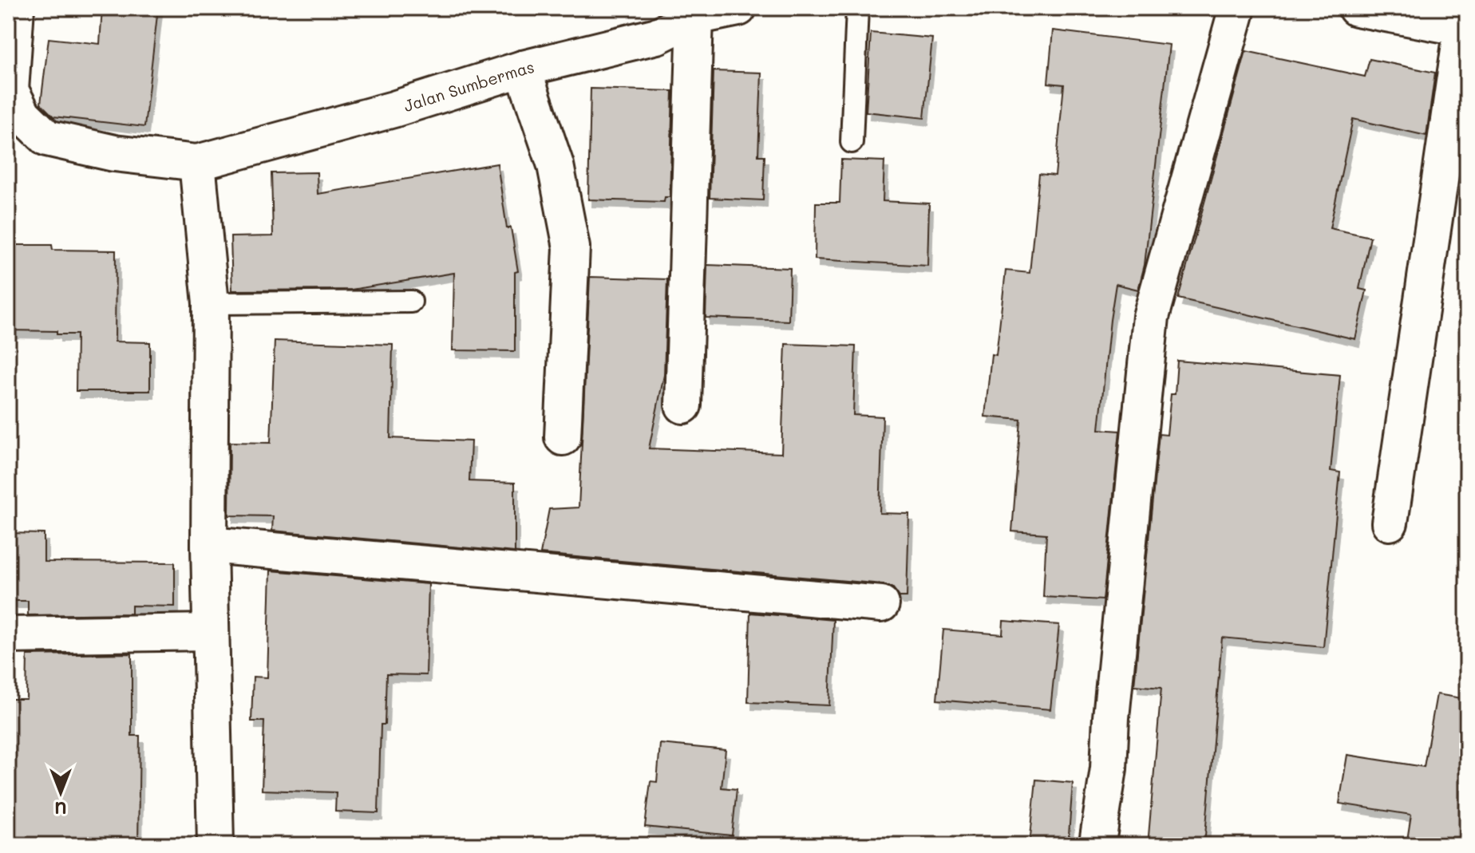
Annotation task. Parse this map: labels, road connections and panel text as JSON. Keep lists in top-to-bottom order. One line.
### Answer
{"streets":{"street":["Jalan Sumbermas"]},"north":"bottom"}
